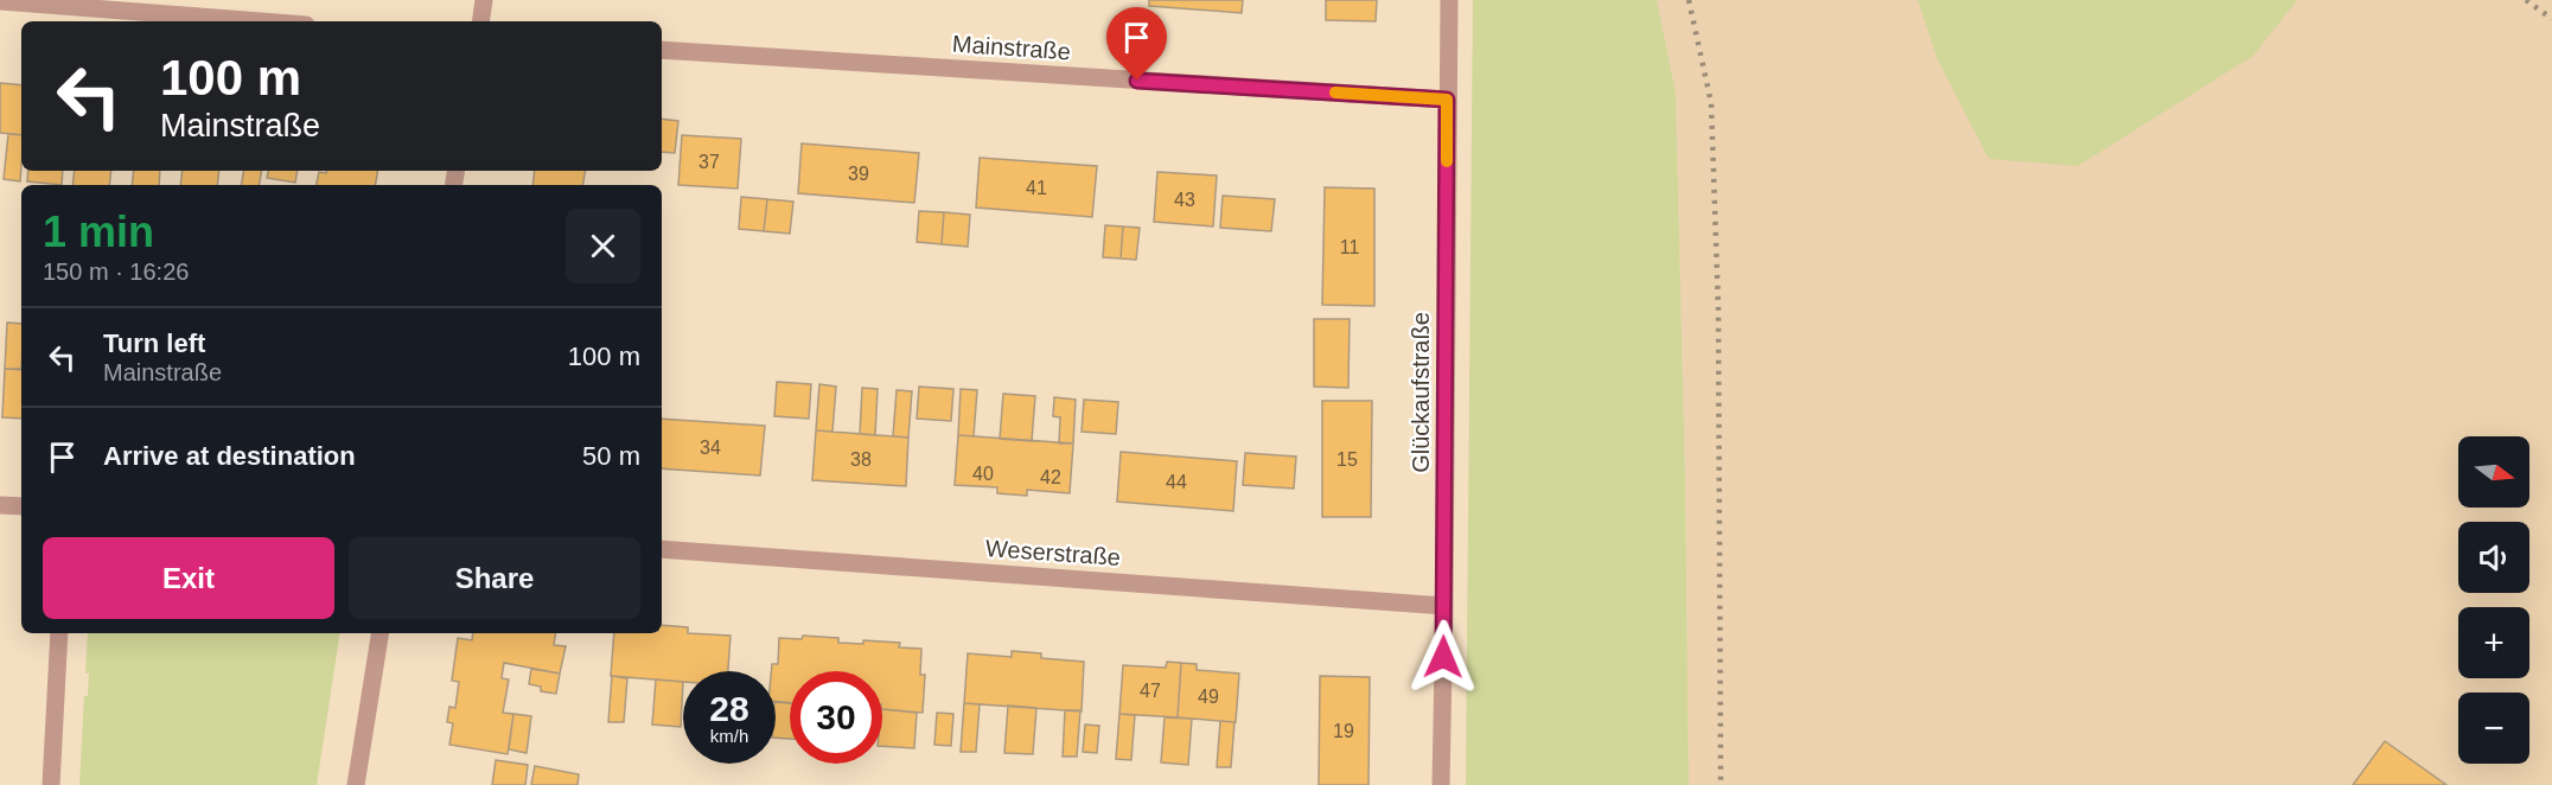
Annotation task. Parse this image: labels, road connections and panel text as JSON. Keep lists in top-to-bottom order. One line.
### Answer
{"streets":{"street":["Mainstraße","Glückaufstraße","Weserstraße"]},"crossings":[["Mainstraße","Glückaufstraße"],["Glückaufstraße","Weserstraße"]],"house_numbers":["37","39","41","43","11","34","38","15","40","42","44","47","49","19"],"north":"right","page":{"turn":["100 m","Mainstraße"],"heading":["1 min","150 m · 16:26"],"list":[{"name":"Turn left","note":"Mainstraße","value":"100 m"},{"name":"Arrive at destination","value":"50 m"}],"map_buttons":["+","−"],"buttons":["Exit","Share"],"speed":"28 km/h","limit":"30"}}
